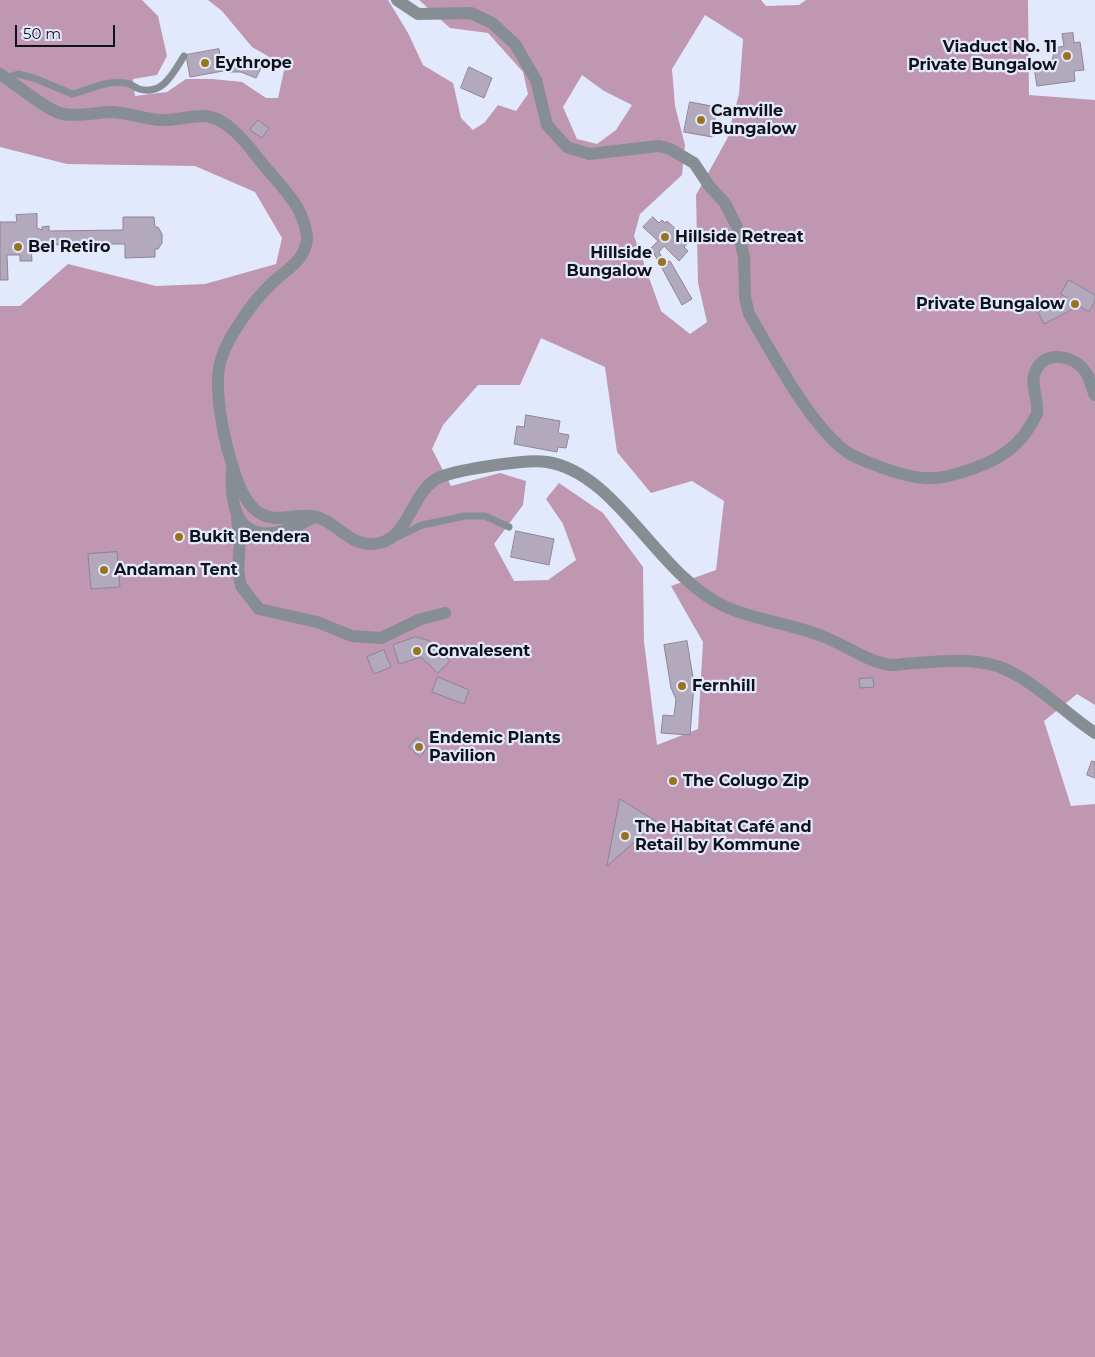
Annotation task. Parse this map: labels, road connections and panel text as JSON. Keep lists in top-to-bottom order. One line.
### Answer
{"places":["Viaduct No. 11 Private Bungalow","Eythrope","Camville Bungalow","Hillside Retreat","Bel Retiro","Hillside Bungalow","Private Bungalow","Bukit Bendera","Andaman Tent","Convalesent","Fernhill","Endemic Plants Pavilion","The Colugo Zip","The Habitat Café and Retail by Kommune"],"scale_bar":"50 m"}
